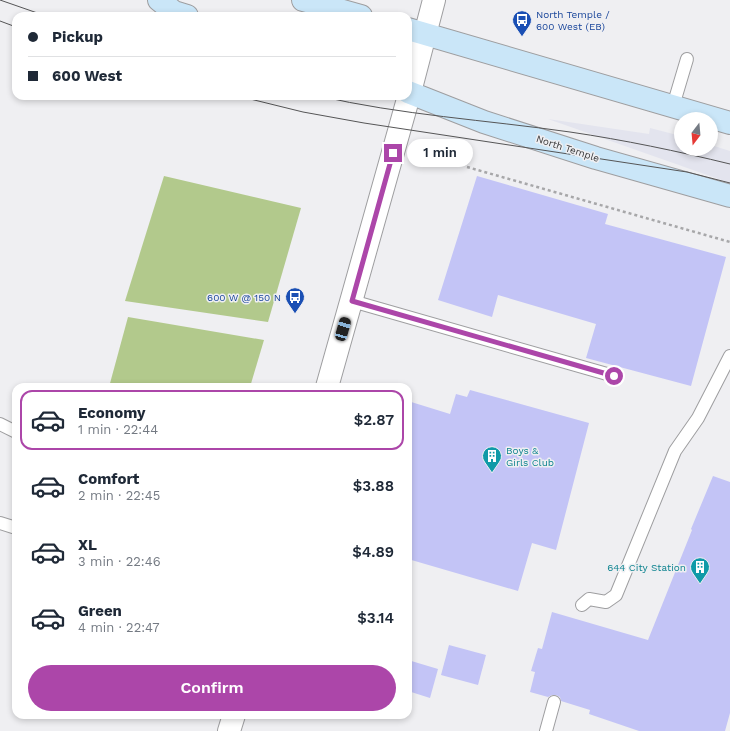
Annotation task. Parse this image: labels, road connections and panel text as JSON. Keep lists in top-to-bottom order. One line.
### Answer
{"streets":{"main road":["North Temple"]},"places":{"bus stop":["North Temple / 600 West (EB)","600 W @ 150 N"],"building":["Boys & Girls Club","644 City Station"]},"north":"bottom","page":{"banner":["Pickup","600 West"],"bubble":"1 min","list":[{"name":"Economy","note":"1 min · 22:44","value":"$2.87"},{"name":"Comfort","note":"2 min · 22:45","value":"$3.88"},{"name":"XL","note":"3 min · 22:46","value":"$4.89"},{"name":"Green","note":"4 min · 22:47","value":"$3.14"}],"buttons":"Confirm"}}
